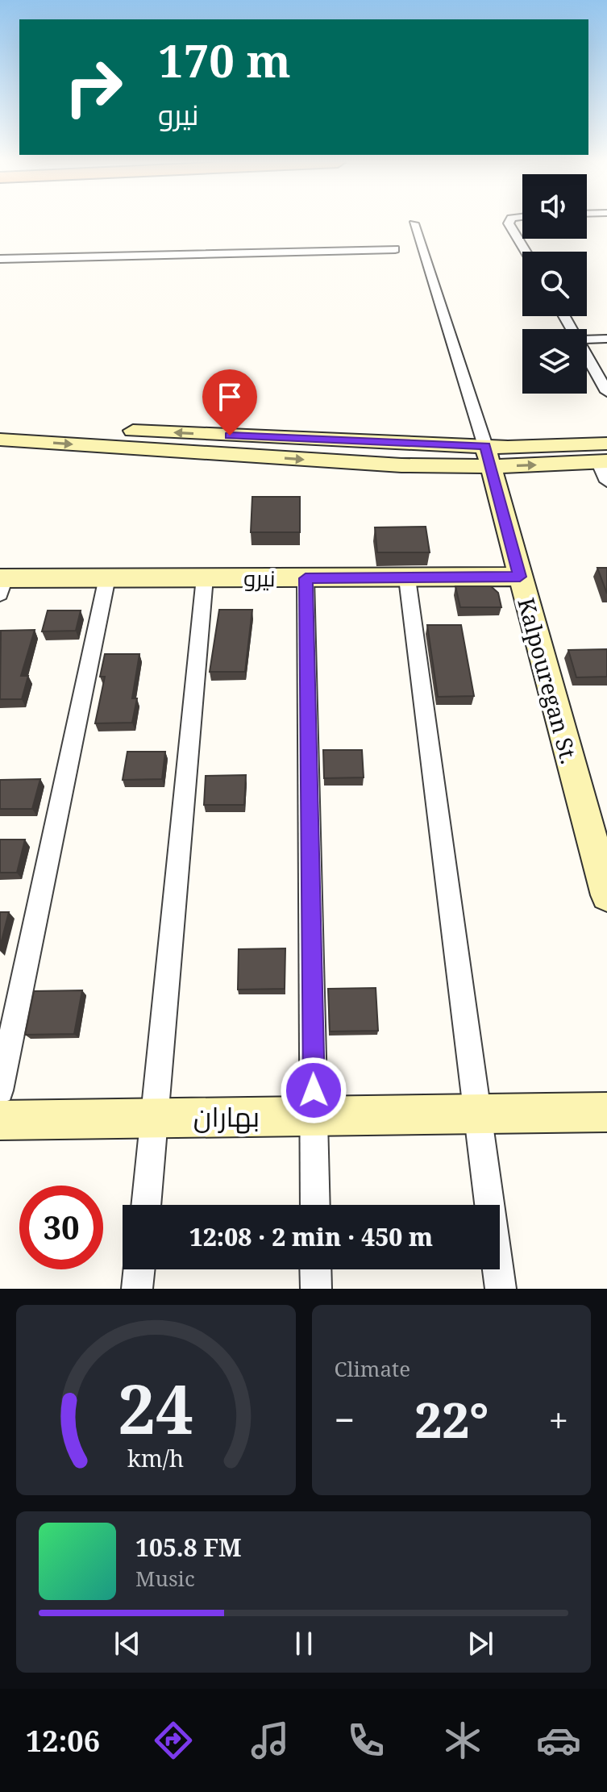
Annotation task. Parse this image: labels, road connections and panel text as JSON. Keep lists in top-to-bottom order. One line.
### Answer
{"streets":{"main road":["نیرو","Kalpouregan St.","بهاران"]},"crossings":[["نیرو","Kalpouregan St."]],"page":{"turn":["170 m","نیرو"],"limit":"30","trip":"12:08 · 2 min · 450 m","tile":"Climate","heat":["−","22°","+"],"song":["105.8 FM","Music"],"tabs":"12:06","gauge":["24","km/h"]}}
